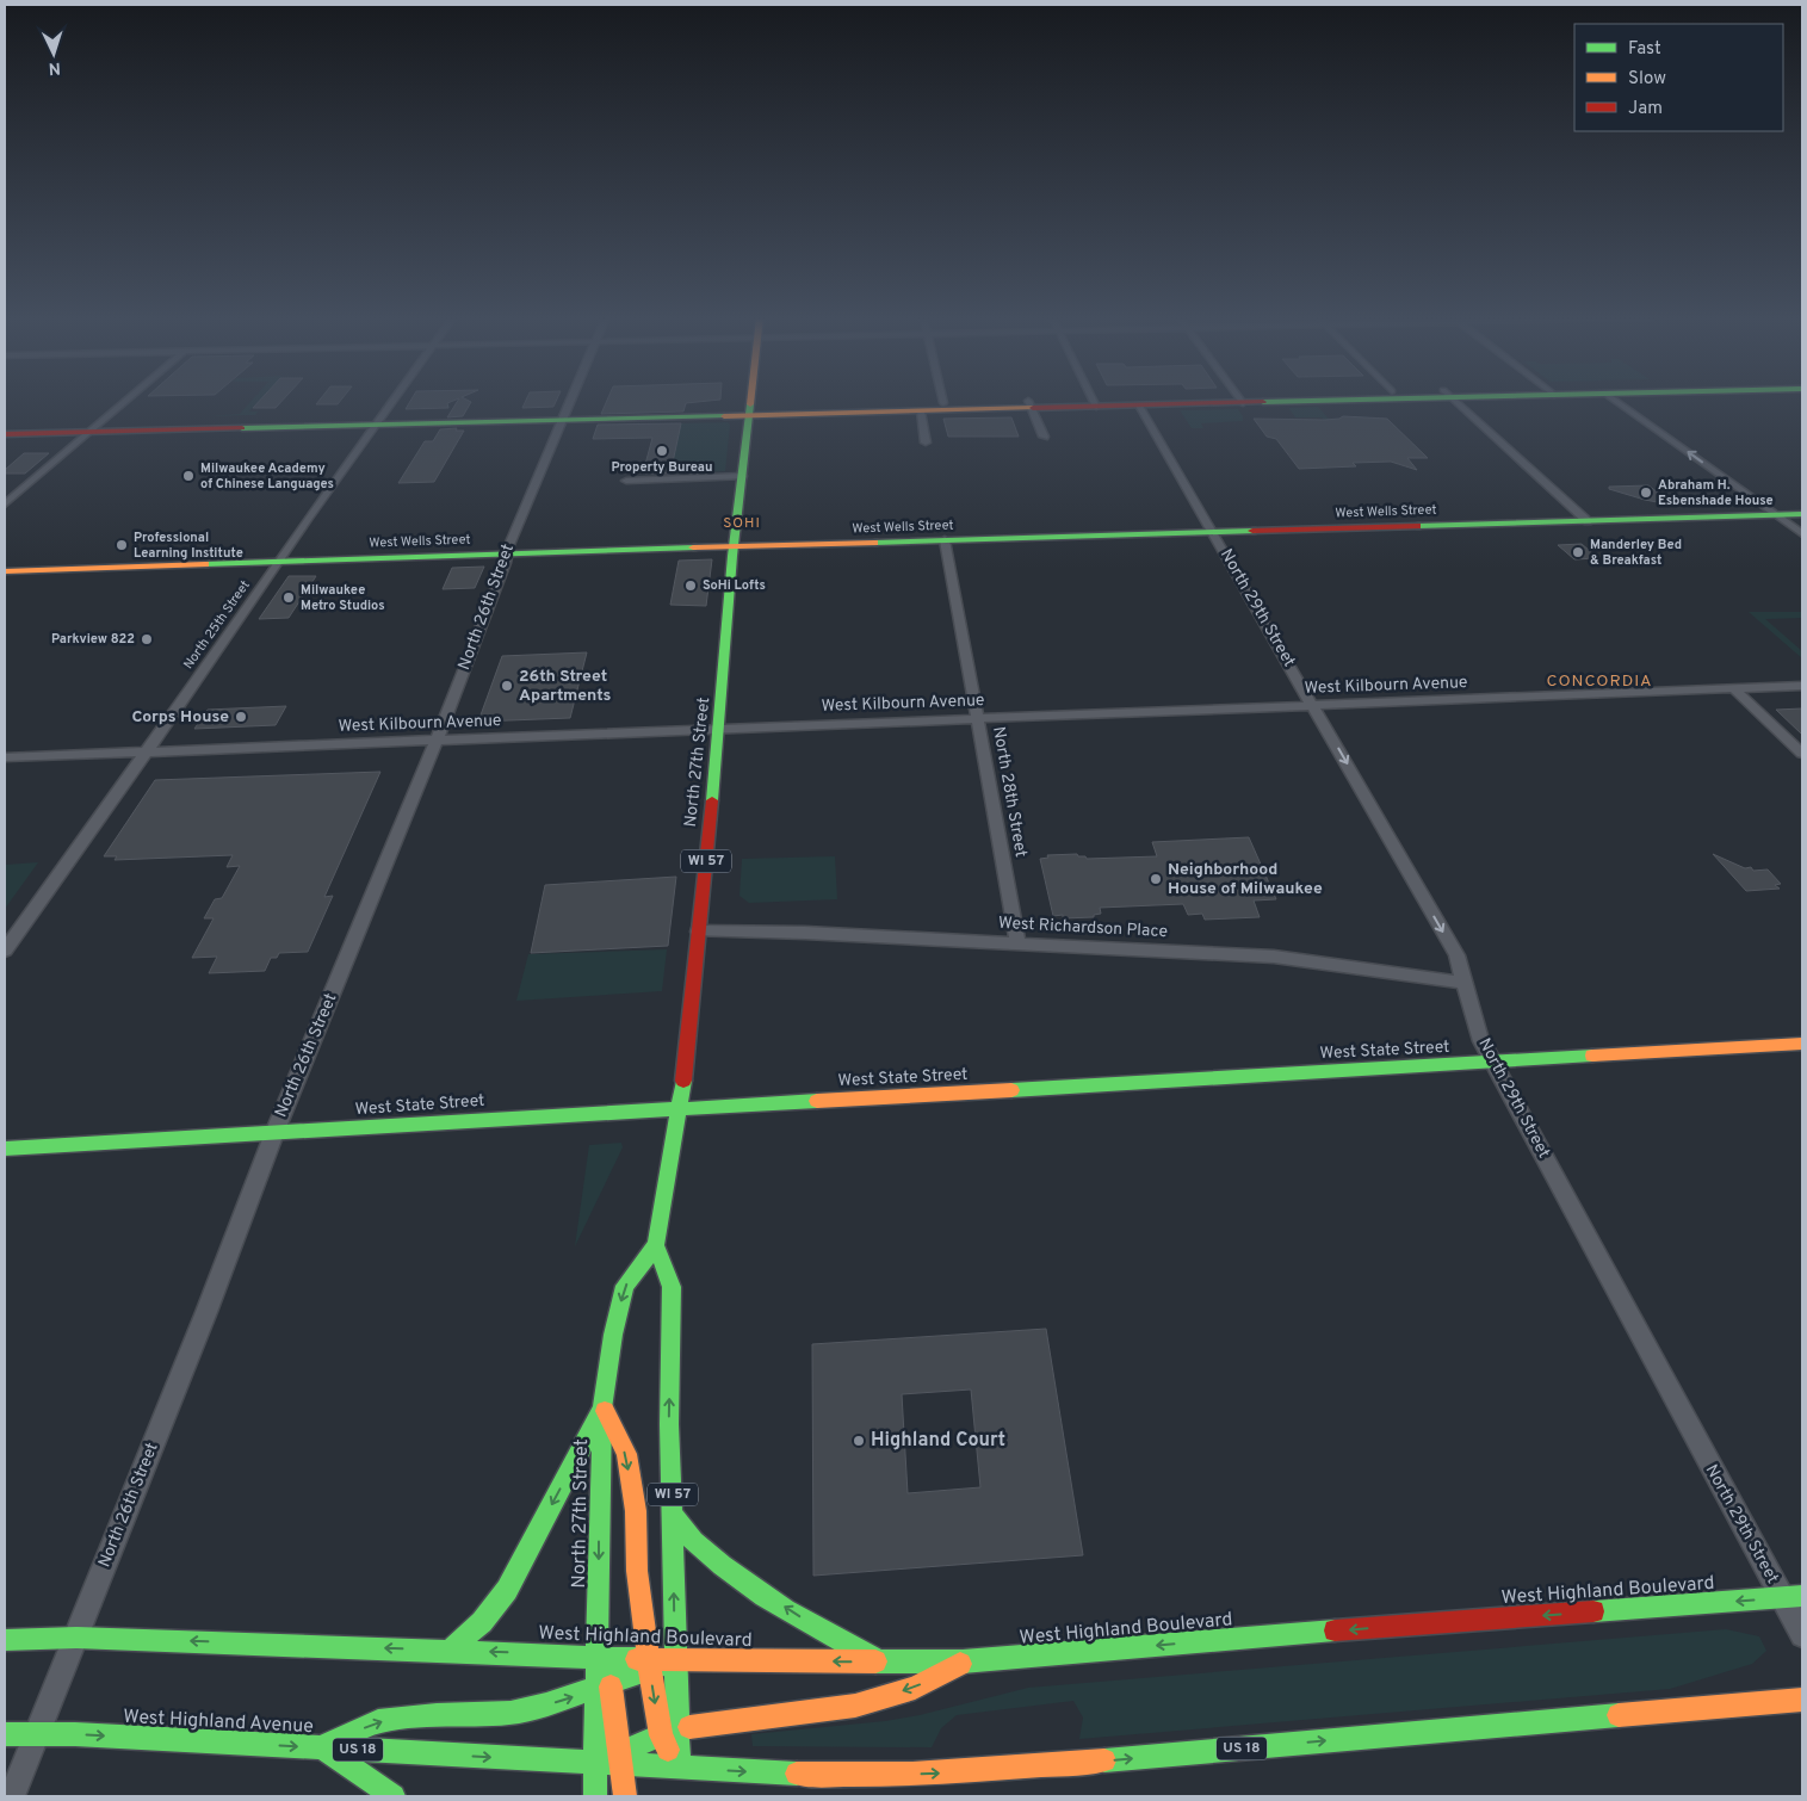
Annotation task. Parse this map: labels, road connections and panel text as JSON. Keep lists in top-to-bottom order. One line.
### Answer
{"streets":{"main road":["West Wells Street","North 27th Street","WI 57","West State Street","West Highland Boulevard","West Highland Avenue","US 18"],"street":["North 26th Street","North 29th Street","North 25th Street","West Kilbourn Avenue","North 28th Street","West Richardson Place"]},"crossings":[["West Wells Street","North 26th Street"],["West Wells Street","North 29th Street"],["West Wells Street","North 25th Street"],["West Wells Street","North 27th Street"],["West Wells Street","North 28th Street"],["North 26th Street","West Kilbourn Avenue"],["North 26th Street","West State Street"],["North 26th Street","West Highland Avenue"],["North 29th Street","West Kilbourn Avenue"],["North 29th Street","West Richardson Place"],["North 29th Street","West State Street"],["North 29th Street","West Highland Boulevard"],["North 25th Street","West Kilbourn Avenue"],["West Kilbourn Avenue","North 27th Street"],["West Kilbourn Avenue","North 28th Street"],["North 27th Street","WI 57"],["North 27th Street","West Richardson Place"],["North 27th Street","West State Street"],["North 27th Street","West Highland Boulevard"],["North 27th Street","West Highland Avenue"],["North 27th Street","US 18"],["North 28th Street","West Richardson Place"],["WI 57","West Highland Boulevard"],["West Highland Avenue","US 18"]],"districts":["SOHI","CONCORDIA"],"places":["Property Bureau","Milwaukee Academy of Chinese Languages","Abraham H. Esbenshade House","Professional Learning Institute","Manderley Bed & Breakfast","SoHi Lofts","Milwaukee Metro Studios","Parkview 822","26th Street Apartments","Corps House","Neighborhood House of Milwaukee","Highland Court"],"legend":["Fast","Slow","Jam"],"north":"bottom"}
